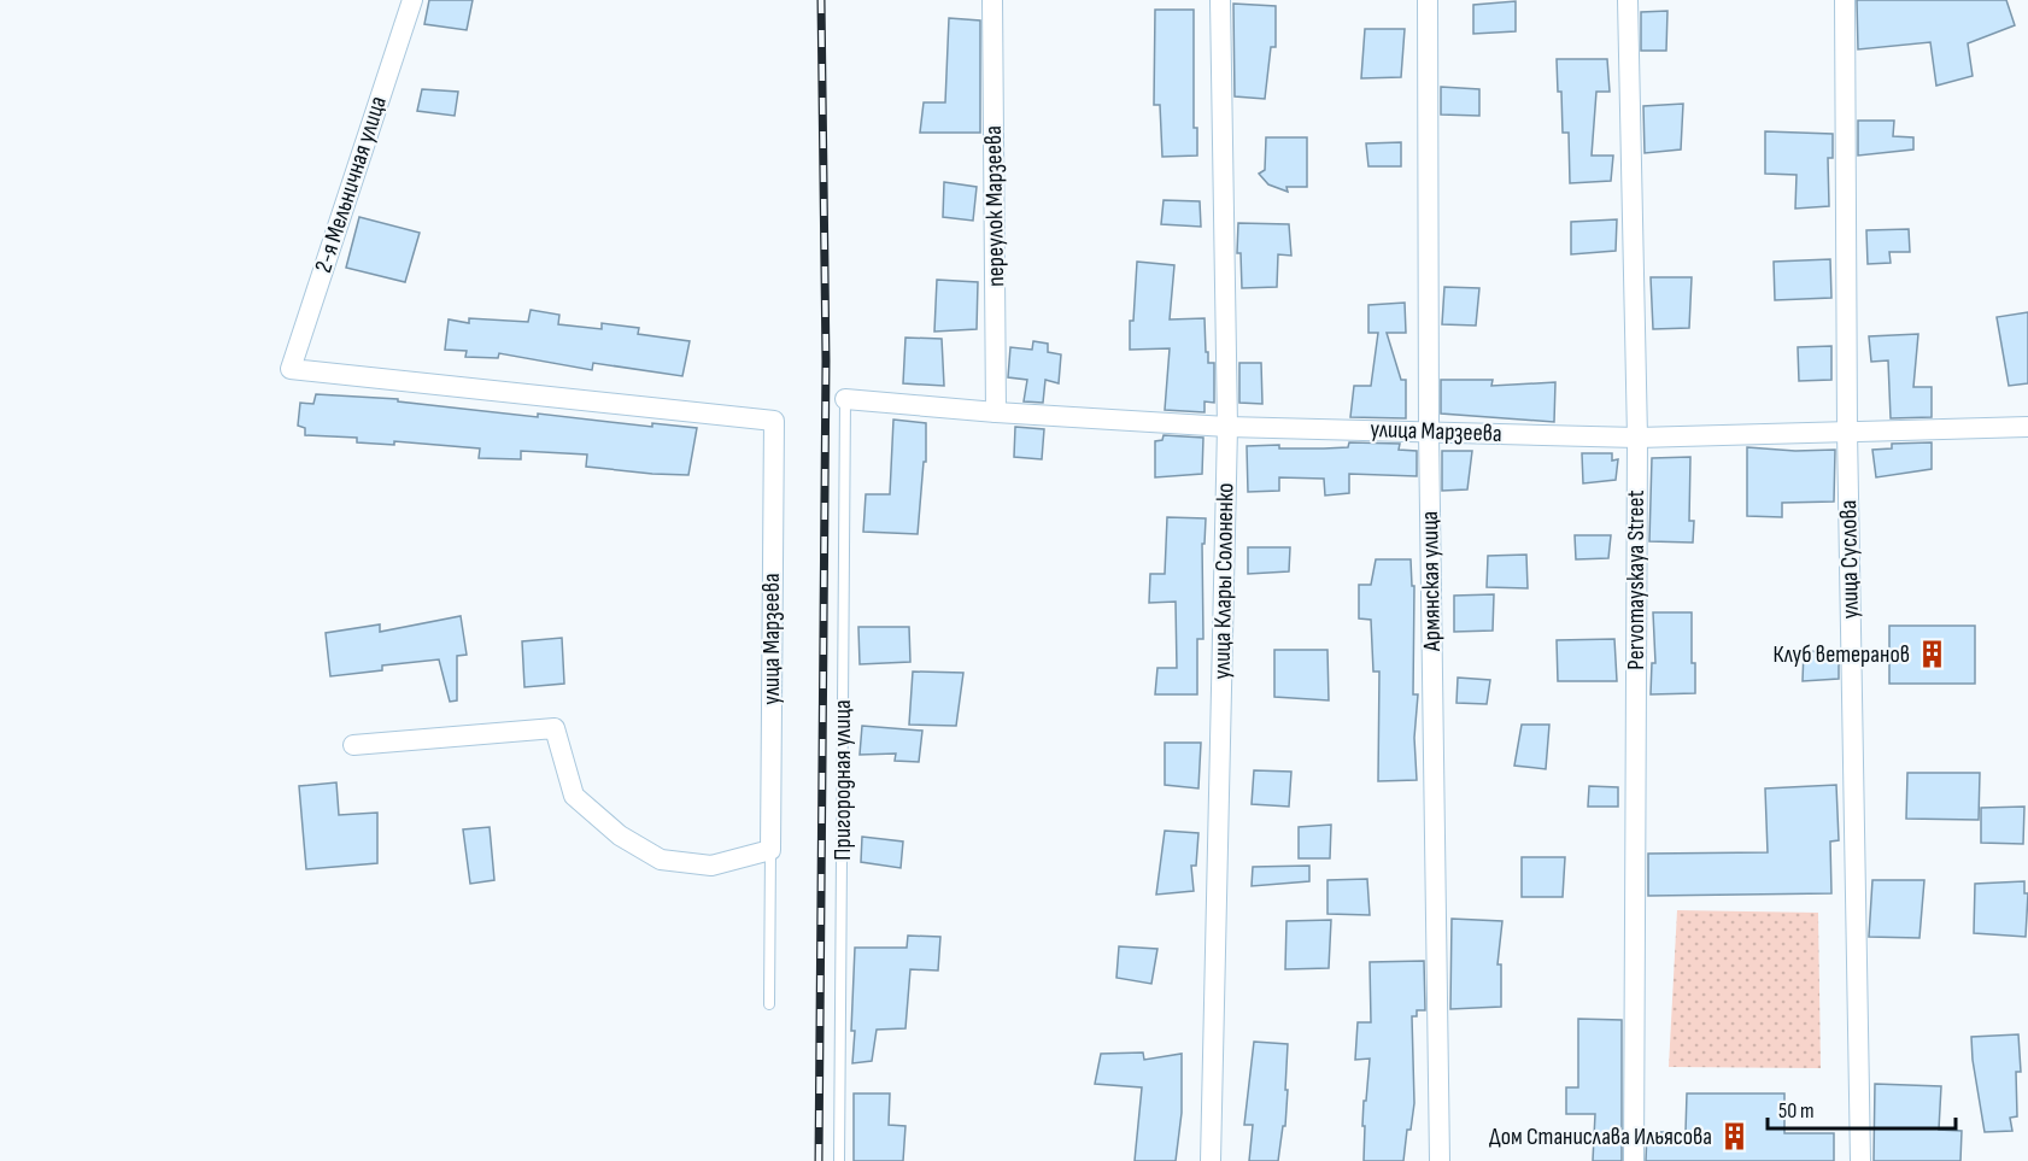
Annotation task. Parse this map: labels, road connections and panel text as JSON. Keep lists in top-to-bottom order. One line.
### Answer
{"streets":{"street":["2-я Мельничная улица","переулок Марзеева","улица Марзеева","улица Суслова","Pervomayskaya Street","улица Клары Солоненко","Армянская улица"],"lane":["Пригородная улица"]},"crossings":[["2-я Мельничная улица","улица Марзеева"],["переулок Марзеева","улица Марзеева"],["улица Марзеева","улица Суслова"],["улица Марзеева","Pervomayskaya Street"],["улица Марзеева","улица Клары Солоненко"],["улица Марзеева","Армянская улица"],["улица Марзеева","Пригородная улица"]],"places":{"building":["Клуб ветеранов","Дом Станислава Ильясова"]},"scale_bar":"50 m"}
